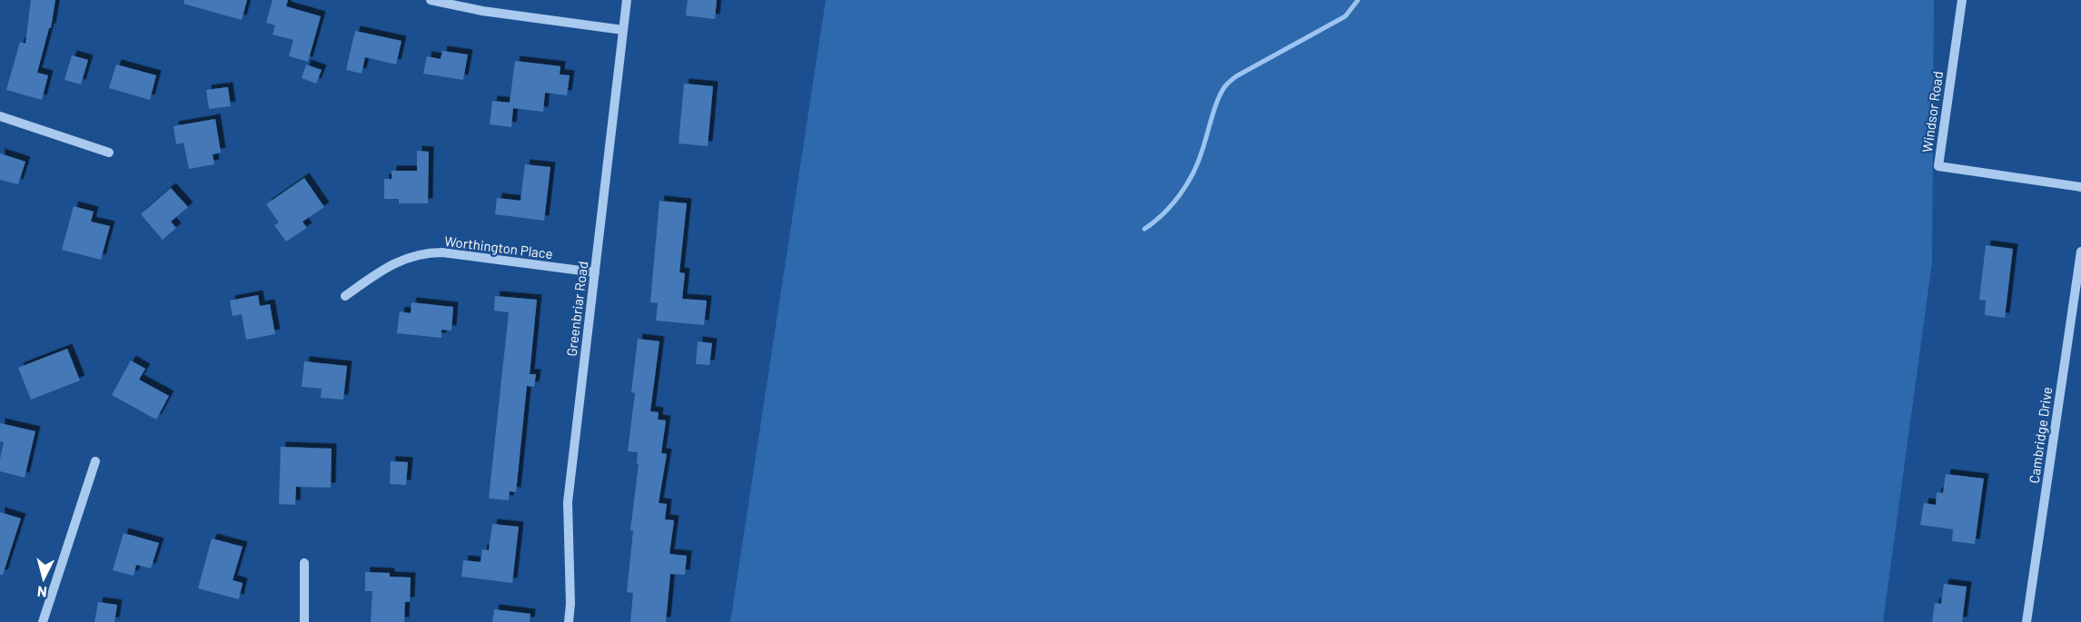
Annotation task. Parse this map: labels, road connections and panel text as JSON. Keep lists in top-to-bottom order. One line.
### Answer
{"streets":{"street":["Windsor Road","Worthington Place","Greenbriar Road","Cambridge Drive"]},"crossings":[["Worthington Place","Greenbriar Road"]],"north":"bottom"}
